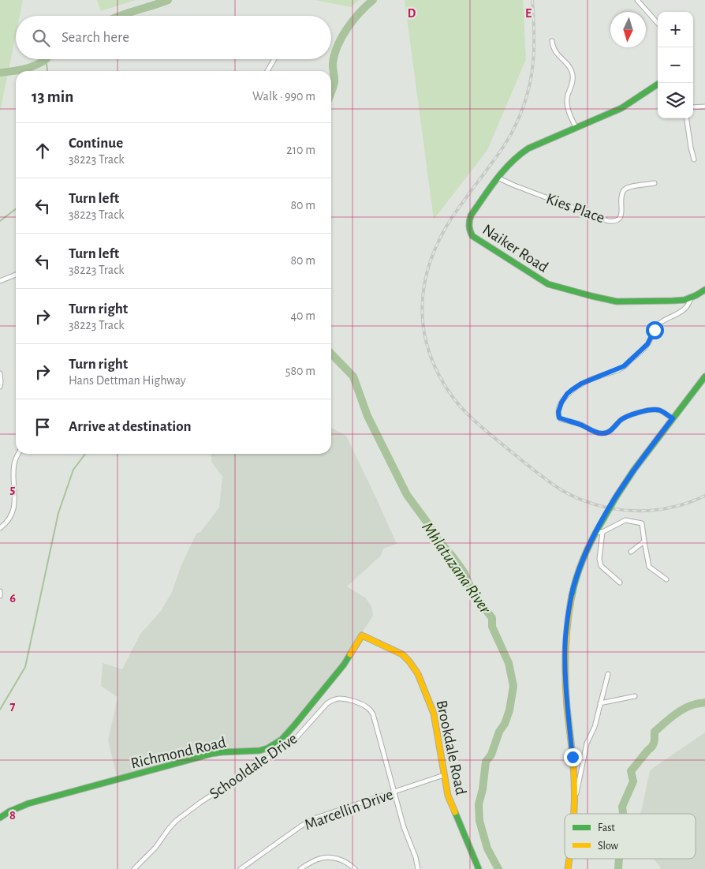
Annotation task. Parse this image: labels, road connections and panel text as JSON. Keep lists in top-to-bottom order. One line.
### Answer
{"streets":{"street":["Kies Place","Naiker Road","Brookdale Road","Richmond Road","Schooldale Drive","Marcellin Drive"]},"crossings":[["Kies Place","Naiker Road"],["Brookdale Road","Richmond Road"],["Brookdale Road","Marcellin Drive"],["Schooldale Drive","Marcellin Drive"]],"water":["Mhlatuzana River"],"legend":["Fast","Slow"],"north":"bottom","page":{"map_buttons":["+","−"],"search":"Search here","heading":["13 min","Walk · 990 m"],"list":[["Continue","38223 Track","210 m"],["Turn left","38223 Track","80 m"],["Turn left","38223 Track","80 m"],["Turn right","38223 Track","40 m"],["Turn right","Hans Dettman Highway","580 m"],"Arrive at destination"]},"grid":{"columns":["D","E"],"rows":["5","6","7","8"]}}
